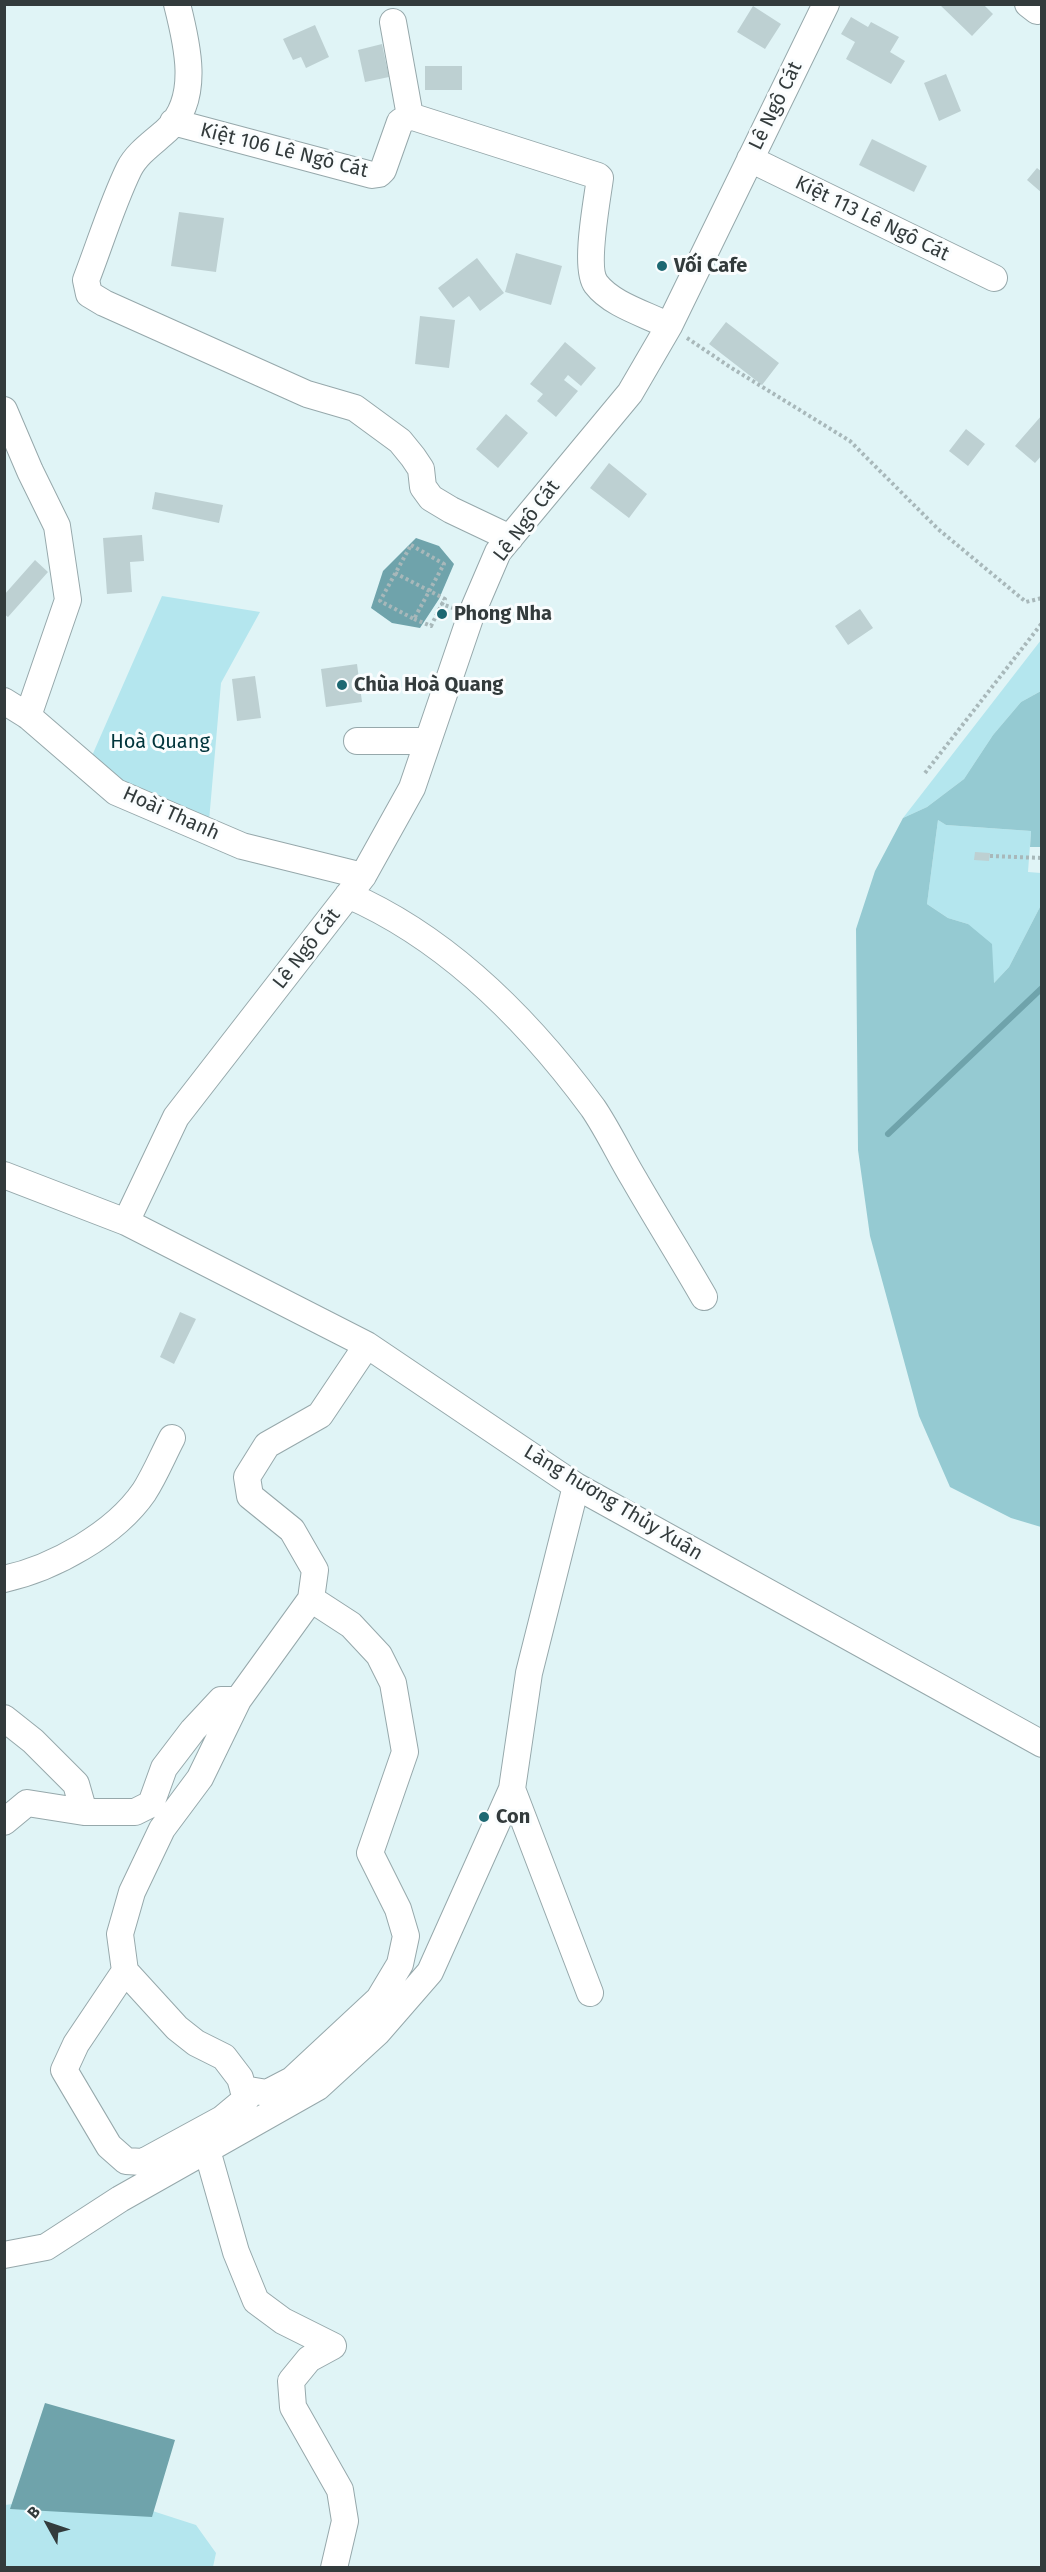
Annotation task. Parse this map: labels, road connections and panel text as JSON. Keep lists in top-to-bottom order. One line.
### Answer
{"streets":{"street":["Lê Ngô Cát","Kiệt 106 Lê Ngô Cát","Kiệt 113 Lê Ngô Cát","Hoài Thanh","Làng hương Thủy Xuân"]},"crossings":[["Lê Ngô Cát","Kiệt 113 Lê Ngô Cát"],["Lê Ngô Cát","Hoài Thanh"],["Lê Ngô Cát","Làng hương Thủy Xuân"]],"parks":["Hoà Quang"],"places":["Vối Cafe","Phong Nha","Chùa Hoà Quang","Con"],"north":"top left"}
